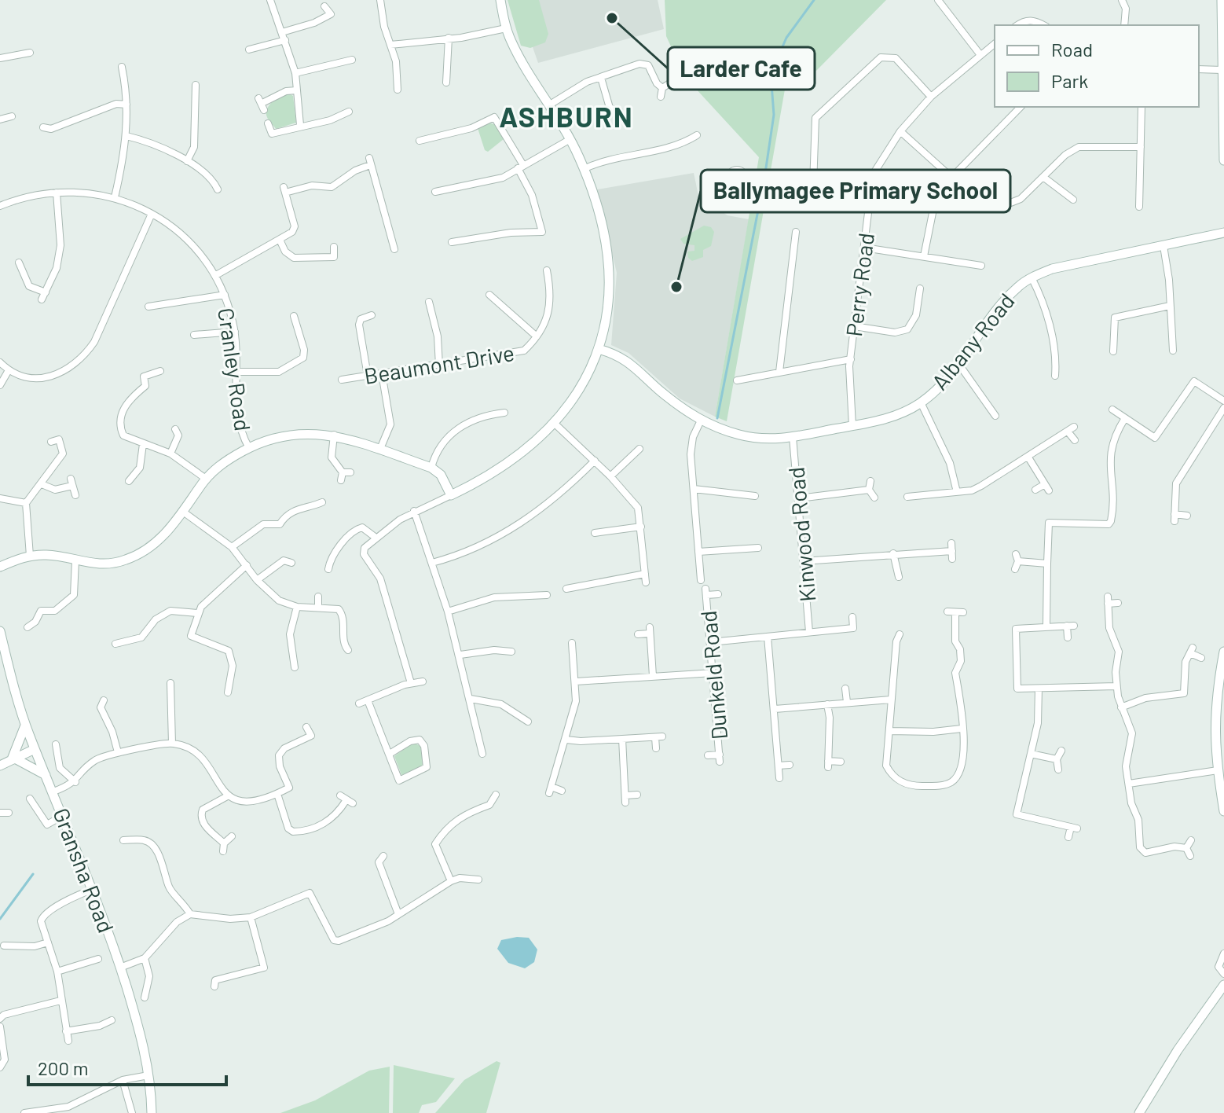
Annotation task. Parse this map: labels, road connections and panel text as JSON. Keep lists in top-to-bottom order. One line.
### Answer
{"streets":{"street":["Perry Road","Albany Road","Beaumont Drive","Cranley Road","Kinwood Road","Dunkeld Road","Gransha Road"]},"crossings":[["Perry Road","Albany Road"],["Albany Road","Kinwood Road"]],"districts":["ASHBURN"],"places":["Larder Cafe","Ballymagee Primary School"],"legend":["Road","Park"],"scale_bar":"200 m"}
